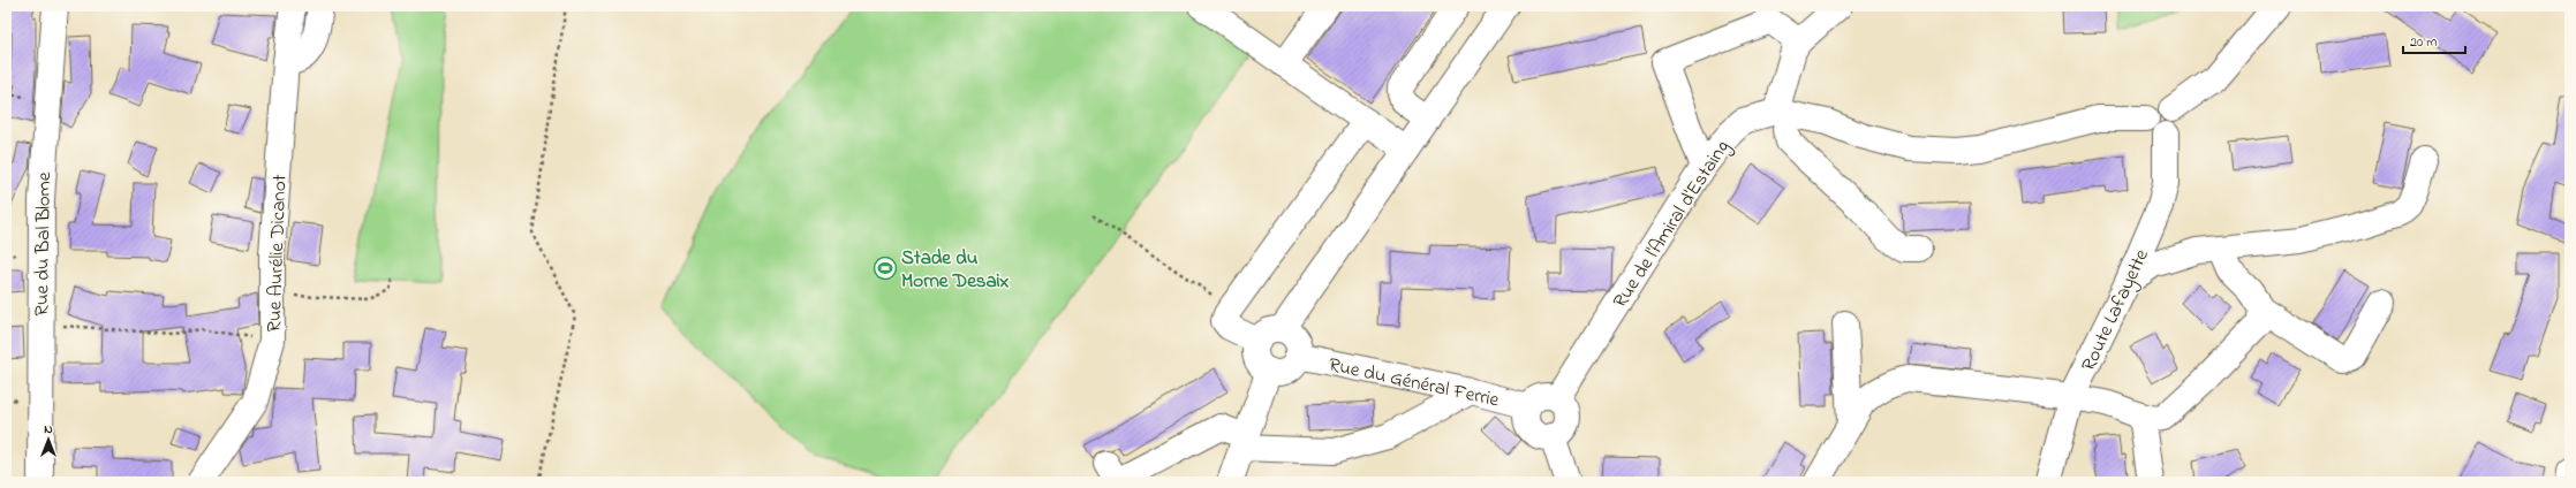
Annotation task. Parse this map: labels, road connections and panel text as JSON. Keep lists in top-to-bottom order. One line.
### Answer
{"streets":{"street":["Rue de l'Amiral d'Estaing","Rue du Bal Blome","Rue Aurélie Dicanot","Route Lafayette","Rue du Général Ferrie"]},"crossings":[["Rue de l'Amiral d'Estaing","Route Lafayette"],["Rue de l'Amiral d'Estaing","Rue du Général Ferrie"]],"places":{"sports":["Stade du Morne Desaix"]},"scale_bar":"20 m","north":"top"}
